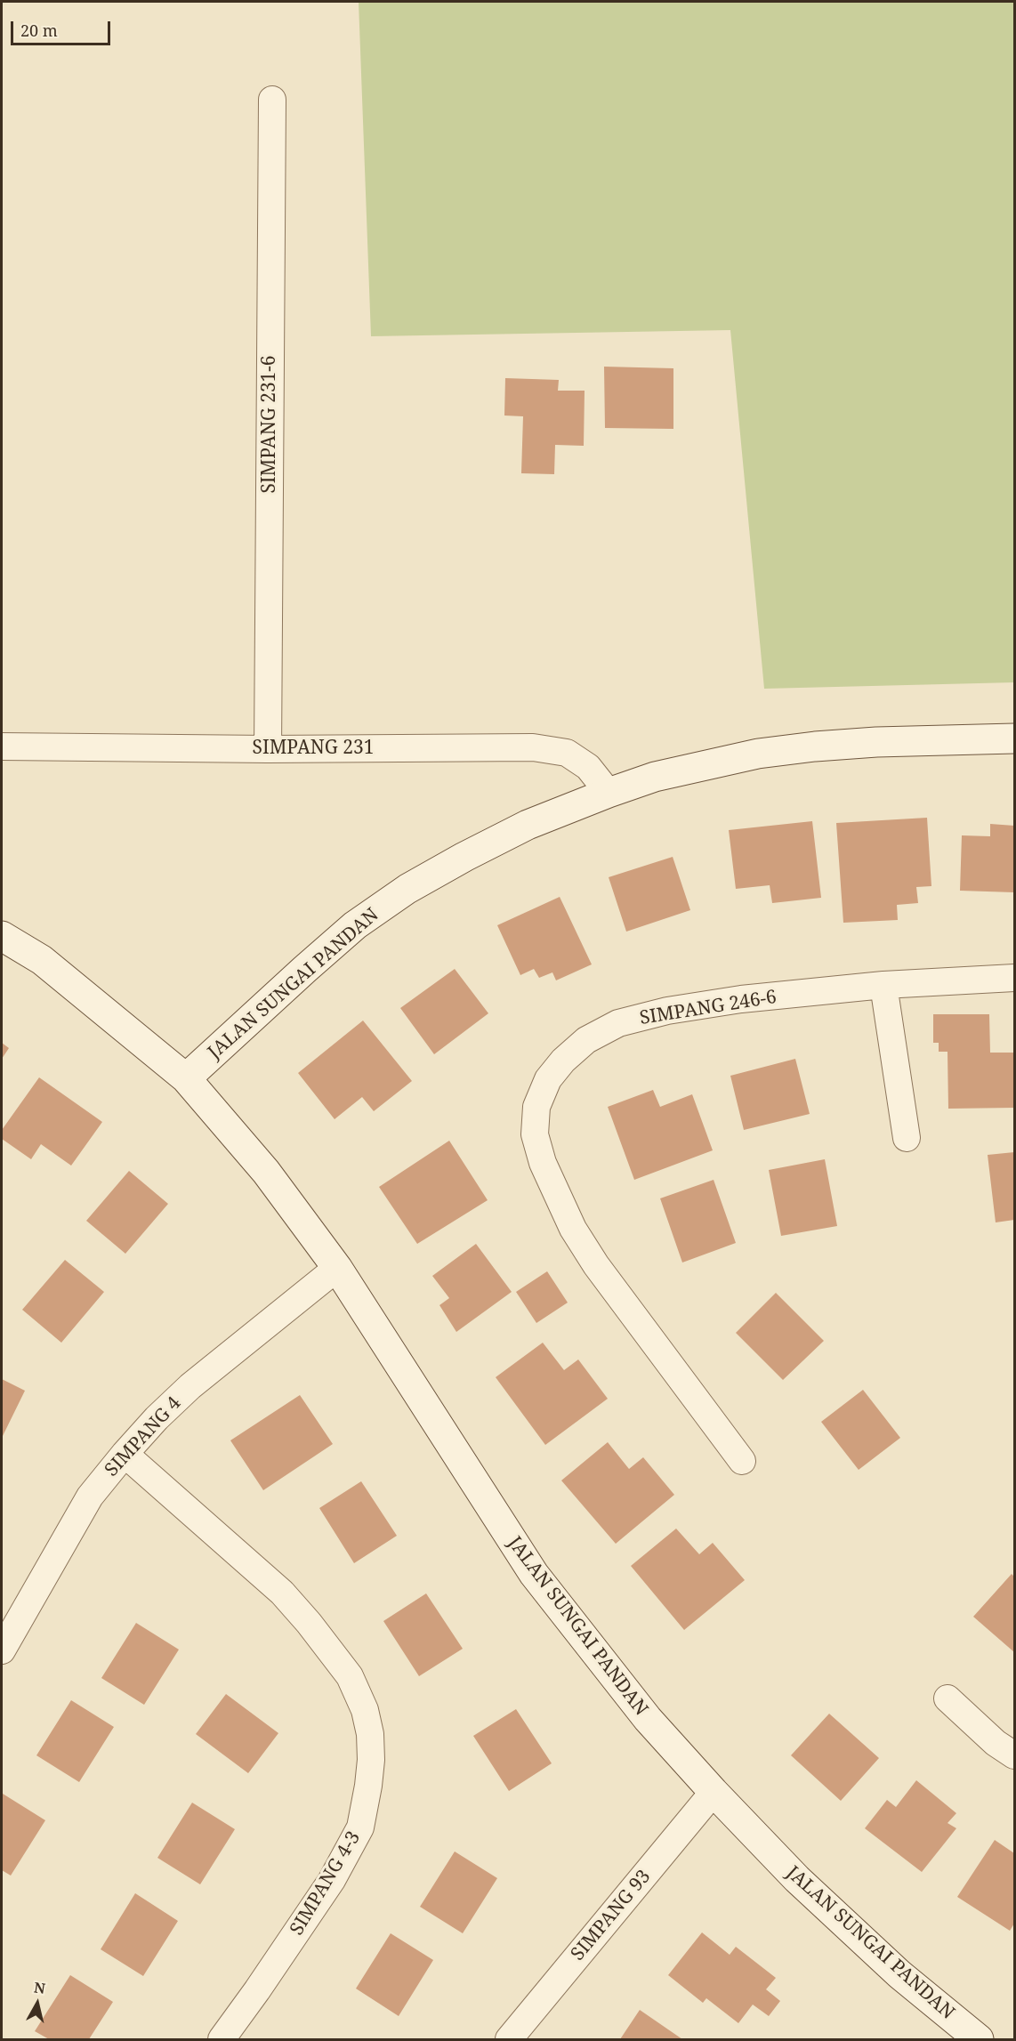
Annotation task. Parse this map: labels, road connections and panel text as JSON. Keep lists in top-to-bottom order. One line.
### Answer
{"streets":{"street":["SIMPANG 231-6","SIMPANG 231","JALAN SUNGAI PANDAN","SIMPANG 246-6","SIMPANG 4","SIMPANG 4-3","SIMPANG 93"]},"crossings":[["SIMPANG 231-6","SIMPANG 231"],["SIMPANG 231","JALAN SUNGAI PANDAN"],["JALAN SUNGAI PANDAN","SIMPANG 4"],["JALAN SUNGAI PANDAN","SIMPANG 93"],["SIMPANG 4","SIMPANG 4-3"]],"scale_bar":"20 m","north":"top"}
